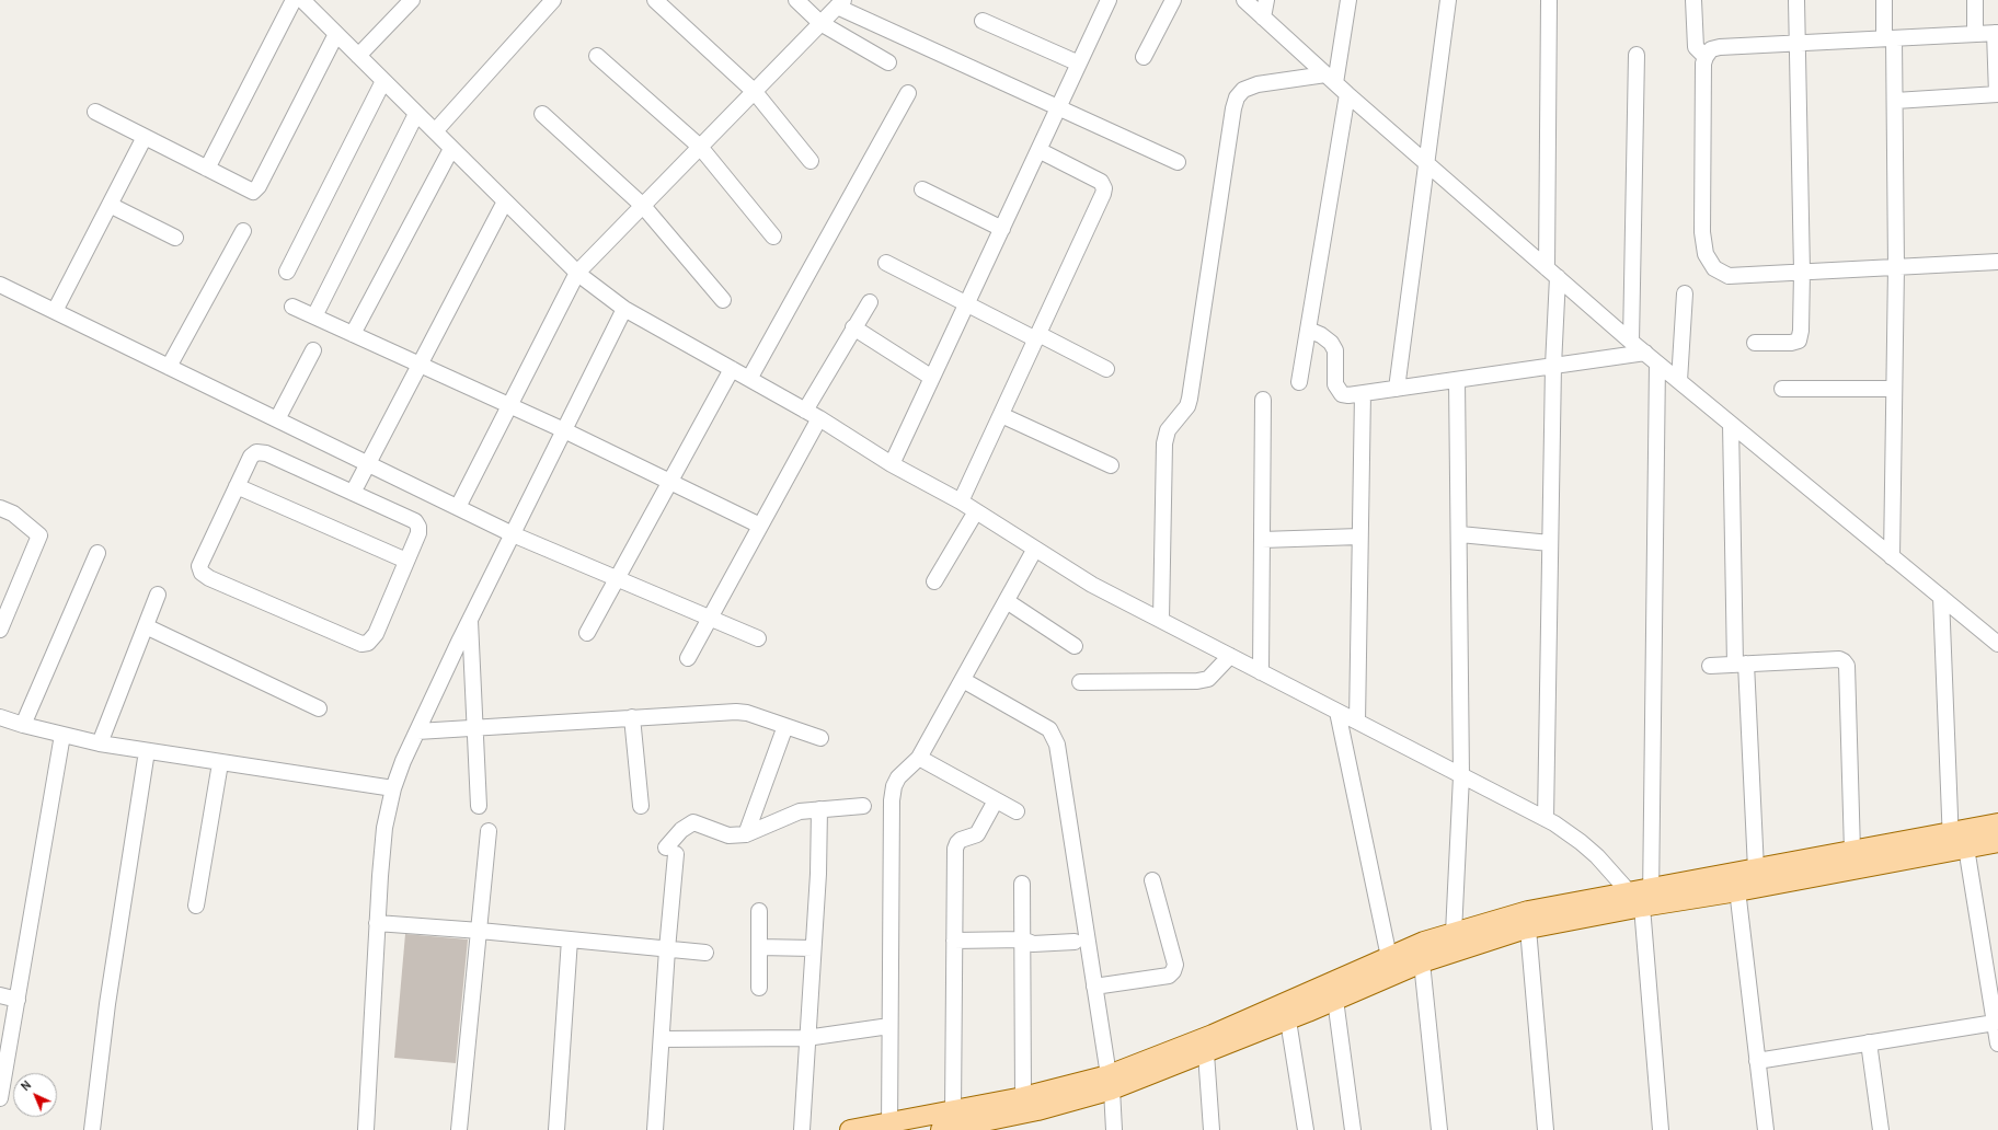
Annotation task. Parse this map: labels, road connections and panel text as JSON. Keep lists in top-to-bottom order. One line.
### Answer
{"north":"top left"}
